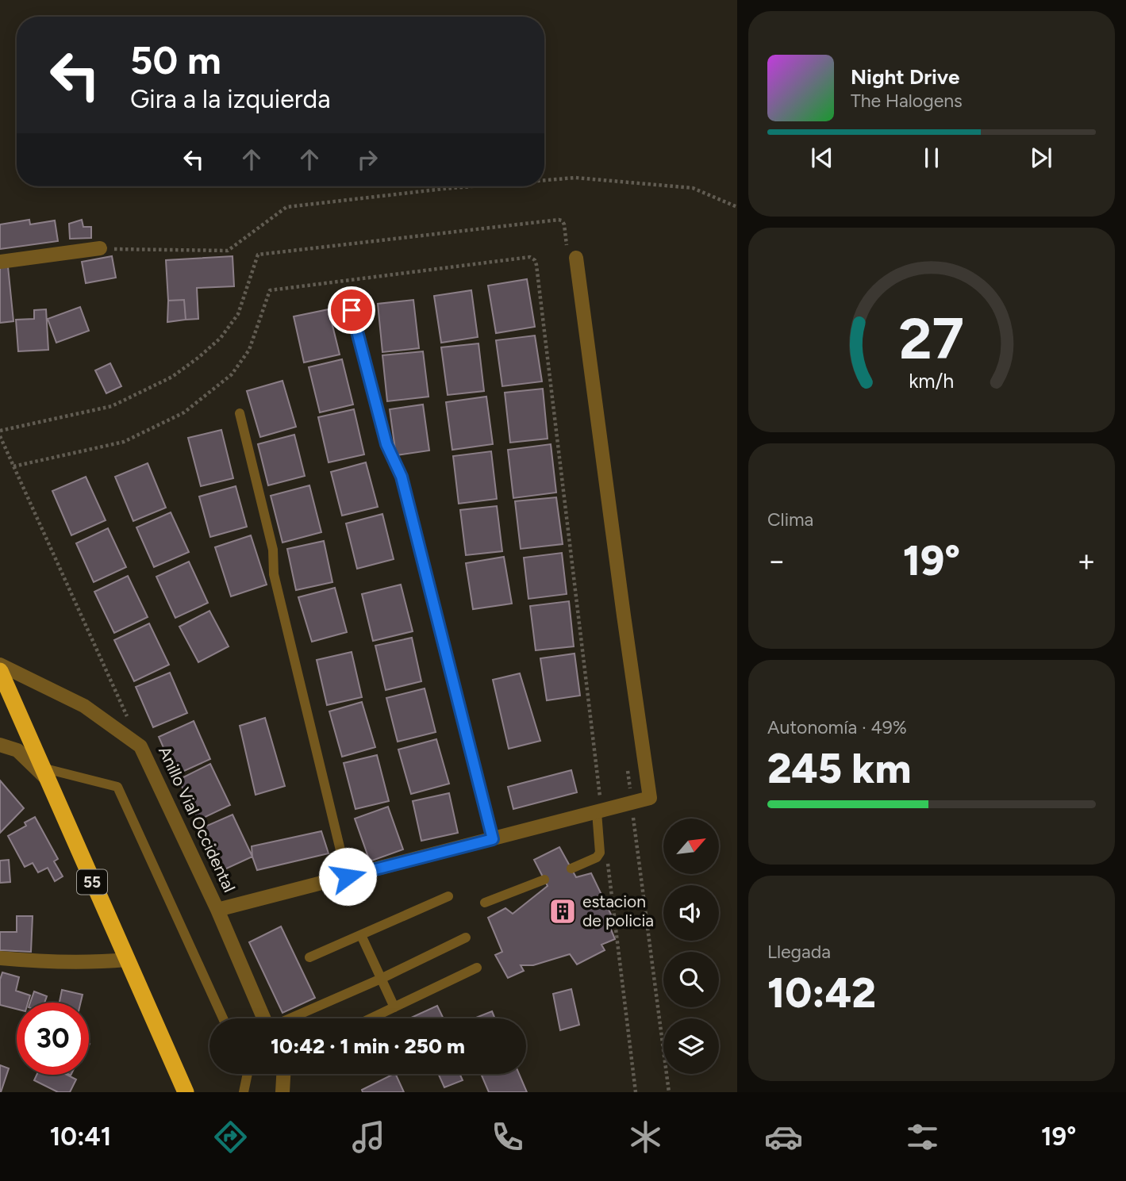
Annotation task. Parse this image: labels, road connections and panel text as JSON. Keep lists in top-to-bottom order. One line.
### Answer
{"streets":{"highway":["55"],"street":["Anillo Vial Occidental"]},"places":{"building":["estacion de policia"]},"north":"top right","page":{"turn":["50 m","Gira a la izquierda"],"song":["Night Drive","The Halogens"],"tile":["Clima",["Autonomía · 49%","245 km"],["Llegada","10:42"]],"heat":["−","19°","+"],"limit":"30","trip":"10:42 · 1 min · 250 m","tabs":["10:41","19°"],"gauge":["27","km/h"]}}
